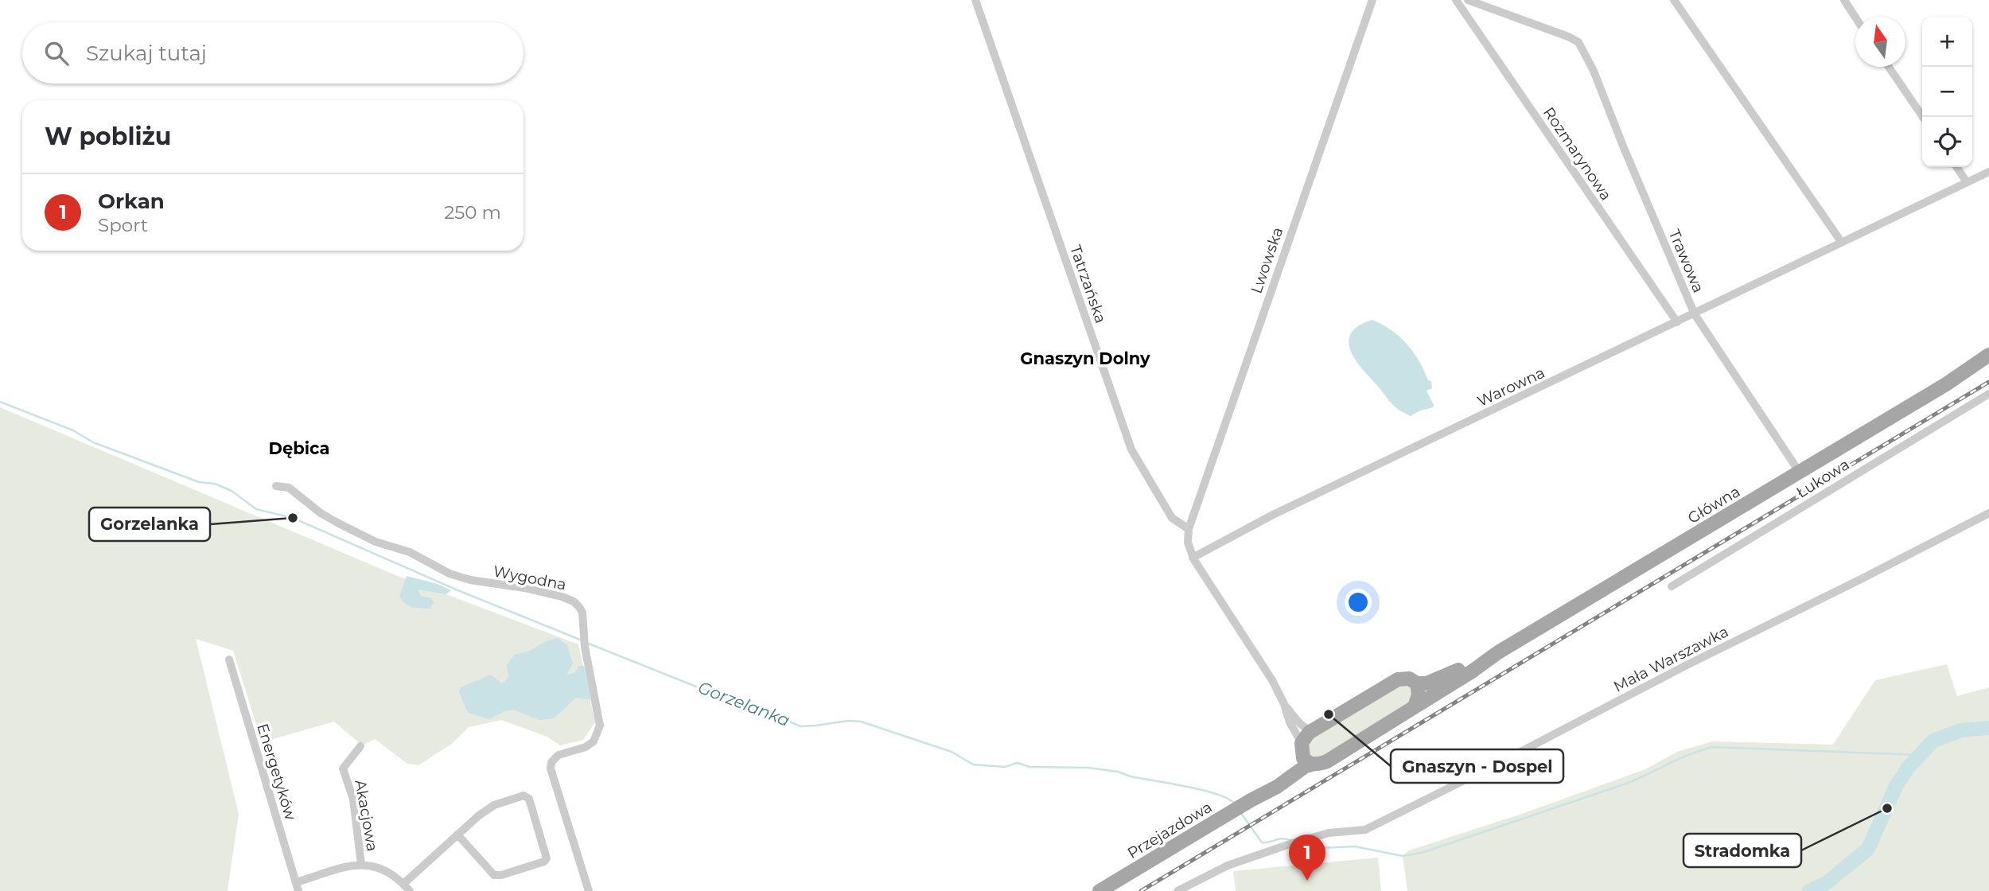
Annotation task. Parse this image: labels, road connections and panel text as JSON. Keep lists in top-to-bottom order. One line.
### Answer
{"streets":{"main road":["Główna","Przejazdowa"],"street":["Rozmarynowa","Lwowska","Trawowa","Tatrzańska","Warowna","Łukowa","Wygodna","Mała Warszawka","Energetyków","Akacjowa"]},"crossings":[["Rozmarynowa","Warowna"],["Lwowska","Tatrzańska"],["Trawowa","Warowna"],["Trawowa","Główna"],["Główna","Przejazdowa"]],"districts":["Gnaszyn Dolny","Dębica"],"water":["Gorzelanka"],"places":["Gorzelanka","Gnaszyn - Dospel","Stradomka"],"north":"top","page":{"map_buttons":["+","−"],"search":"Szukaj tutaj","heading":"W pobliżu","list":[{"mark":"1","name":"Orkan","note":"Sport","value":"250 m"}],"pins":"1"}}
